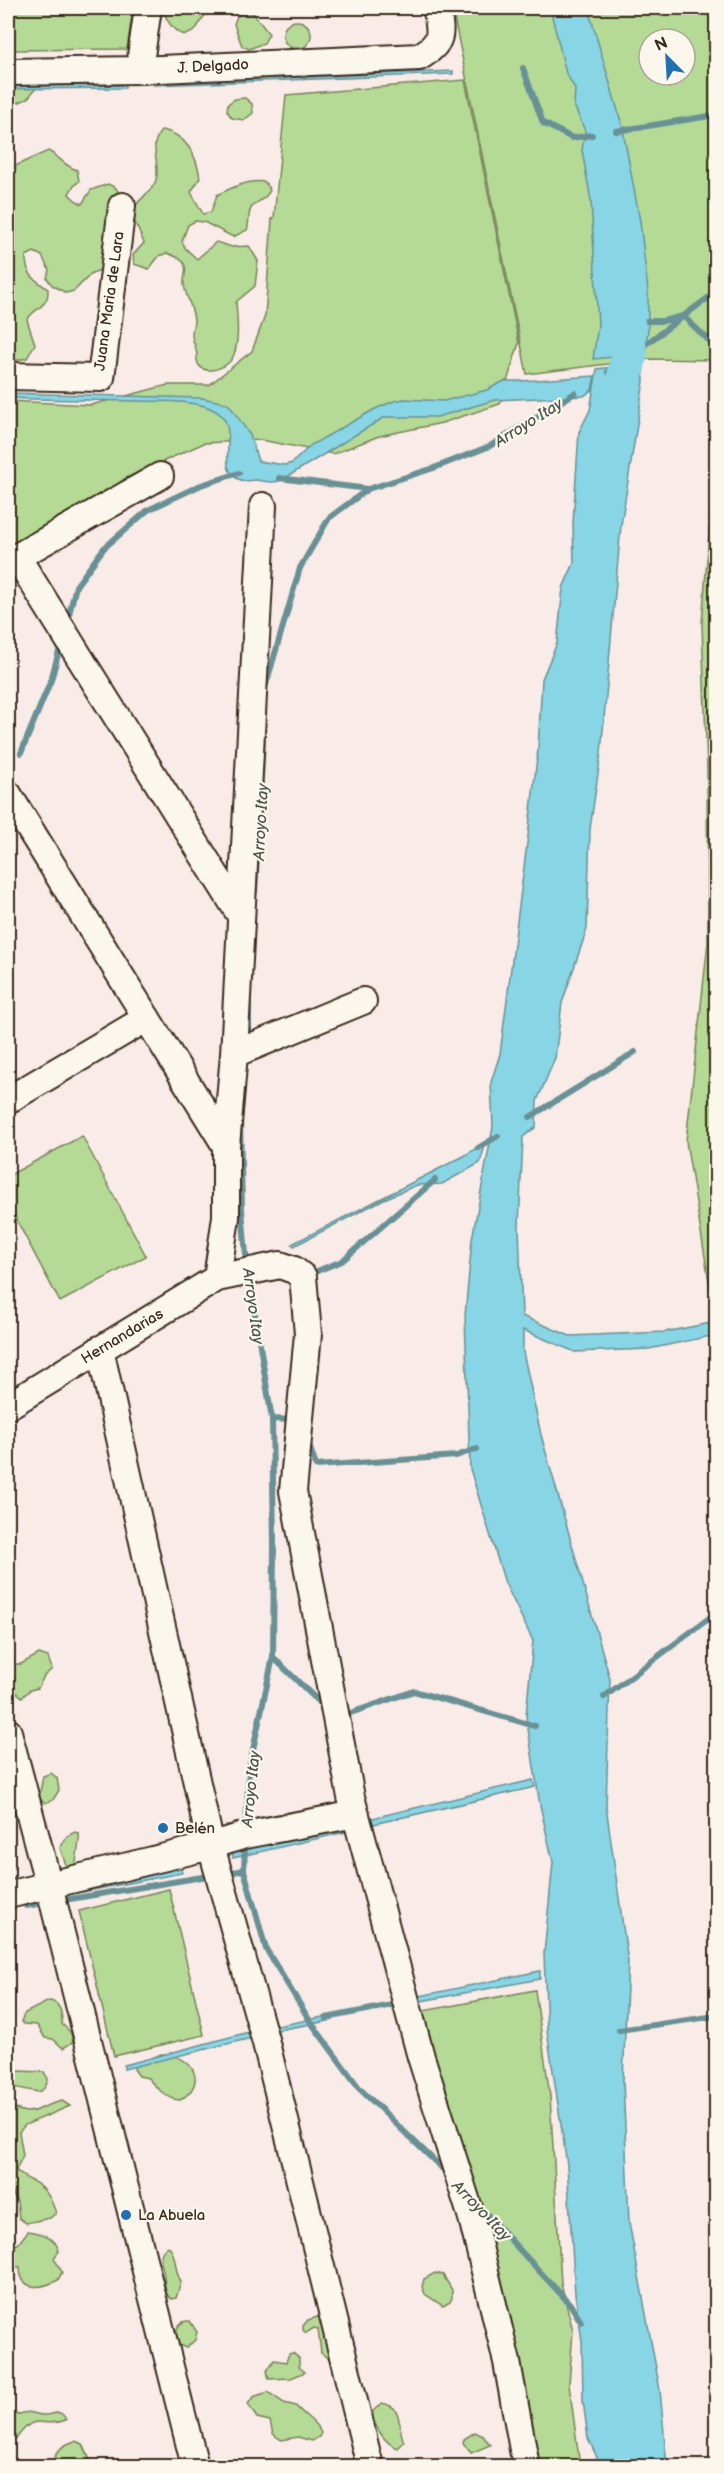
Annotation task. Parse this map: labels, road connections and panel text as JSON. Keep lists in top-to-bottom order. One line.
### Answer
{"streets":{"street":["J. Delgado","Juana Maria de Lara","Hernandarias"]},"water":["Arroyo Itay"],"places":["Belén","La Abuela"],"north":"top left"}
